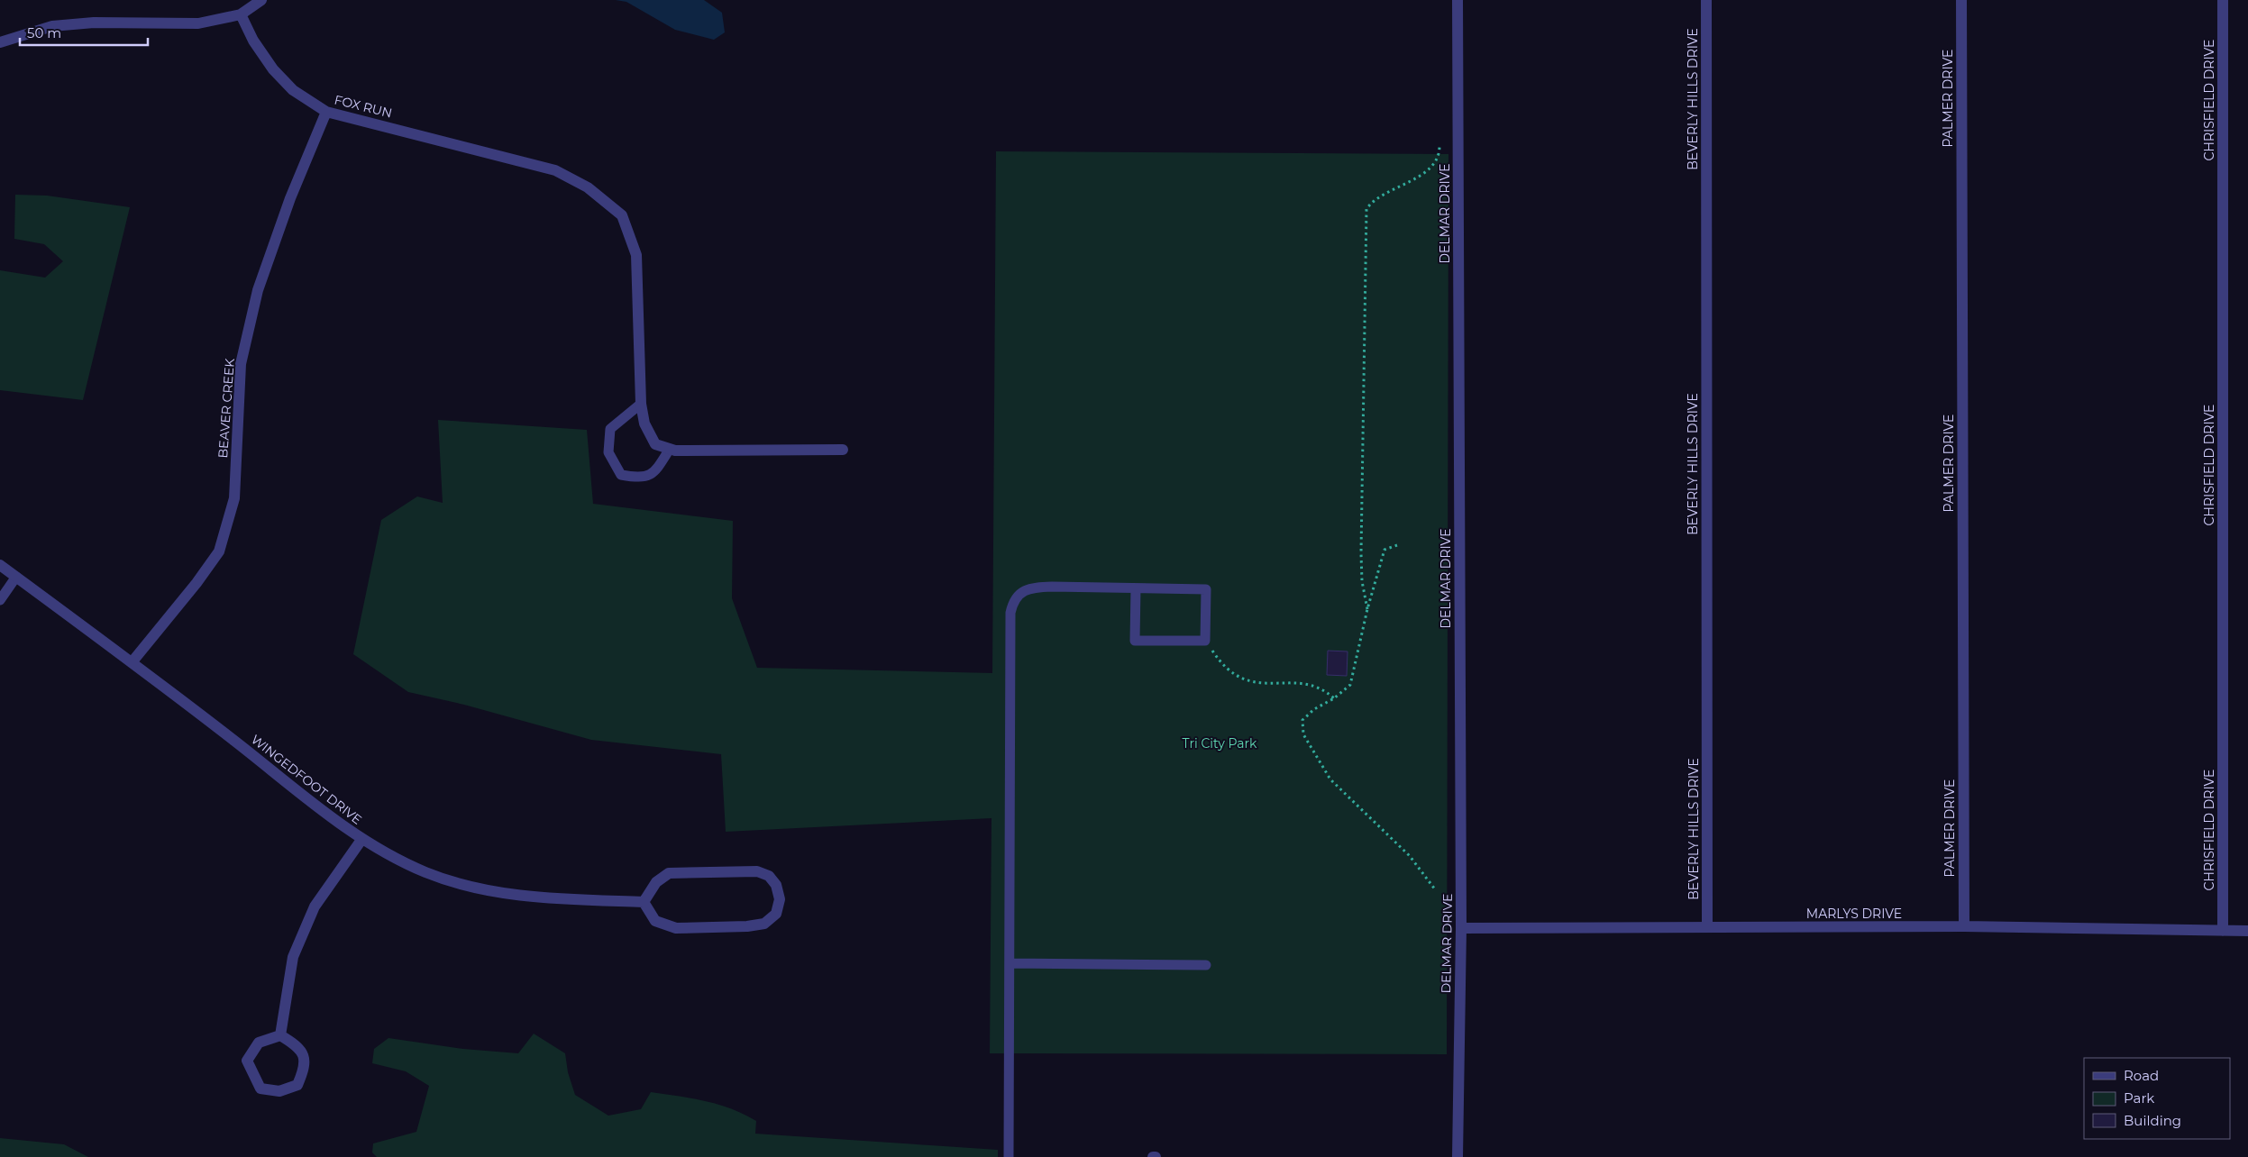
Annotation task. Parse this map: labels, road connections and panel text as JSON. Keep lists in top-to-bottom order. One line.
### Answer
{"streets":{"street":["PALMER DRIVE","BEVERLY HILLS DRIVE","CHRISFIELD DRIVE","FOX RUN","DELMAR DRIVE","BEAVER CREEK","WINGEDFOOT DRIVE","MARLYS DRIVE"]},"crossings":[["PALMER DRIVE","MARLYS DRIVE"],["BEVERLY HILLS DRIVE","MARLYS DRIVE"],["CHRISFIELD DRIVE","MARLYS DRIVE"],["FOX RUN","BEAVER CREEK"],["DELMAR DRIVE","MARLYS DRIVE"],["BEAVER CREEK","WINGEDFOOT DRIVE"]],"parks":["Tri City Park"],"legend":["Road","Park","Building"],"scale_bar":"50 m"}
